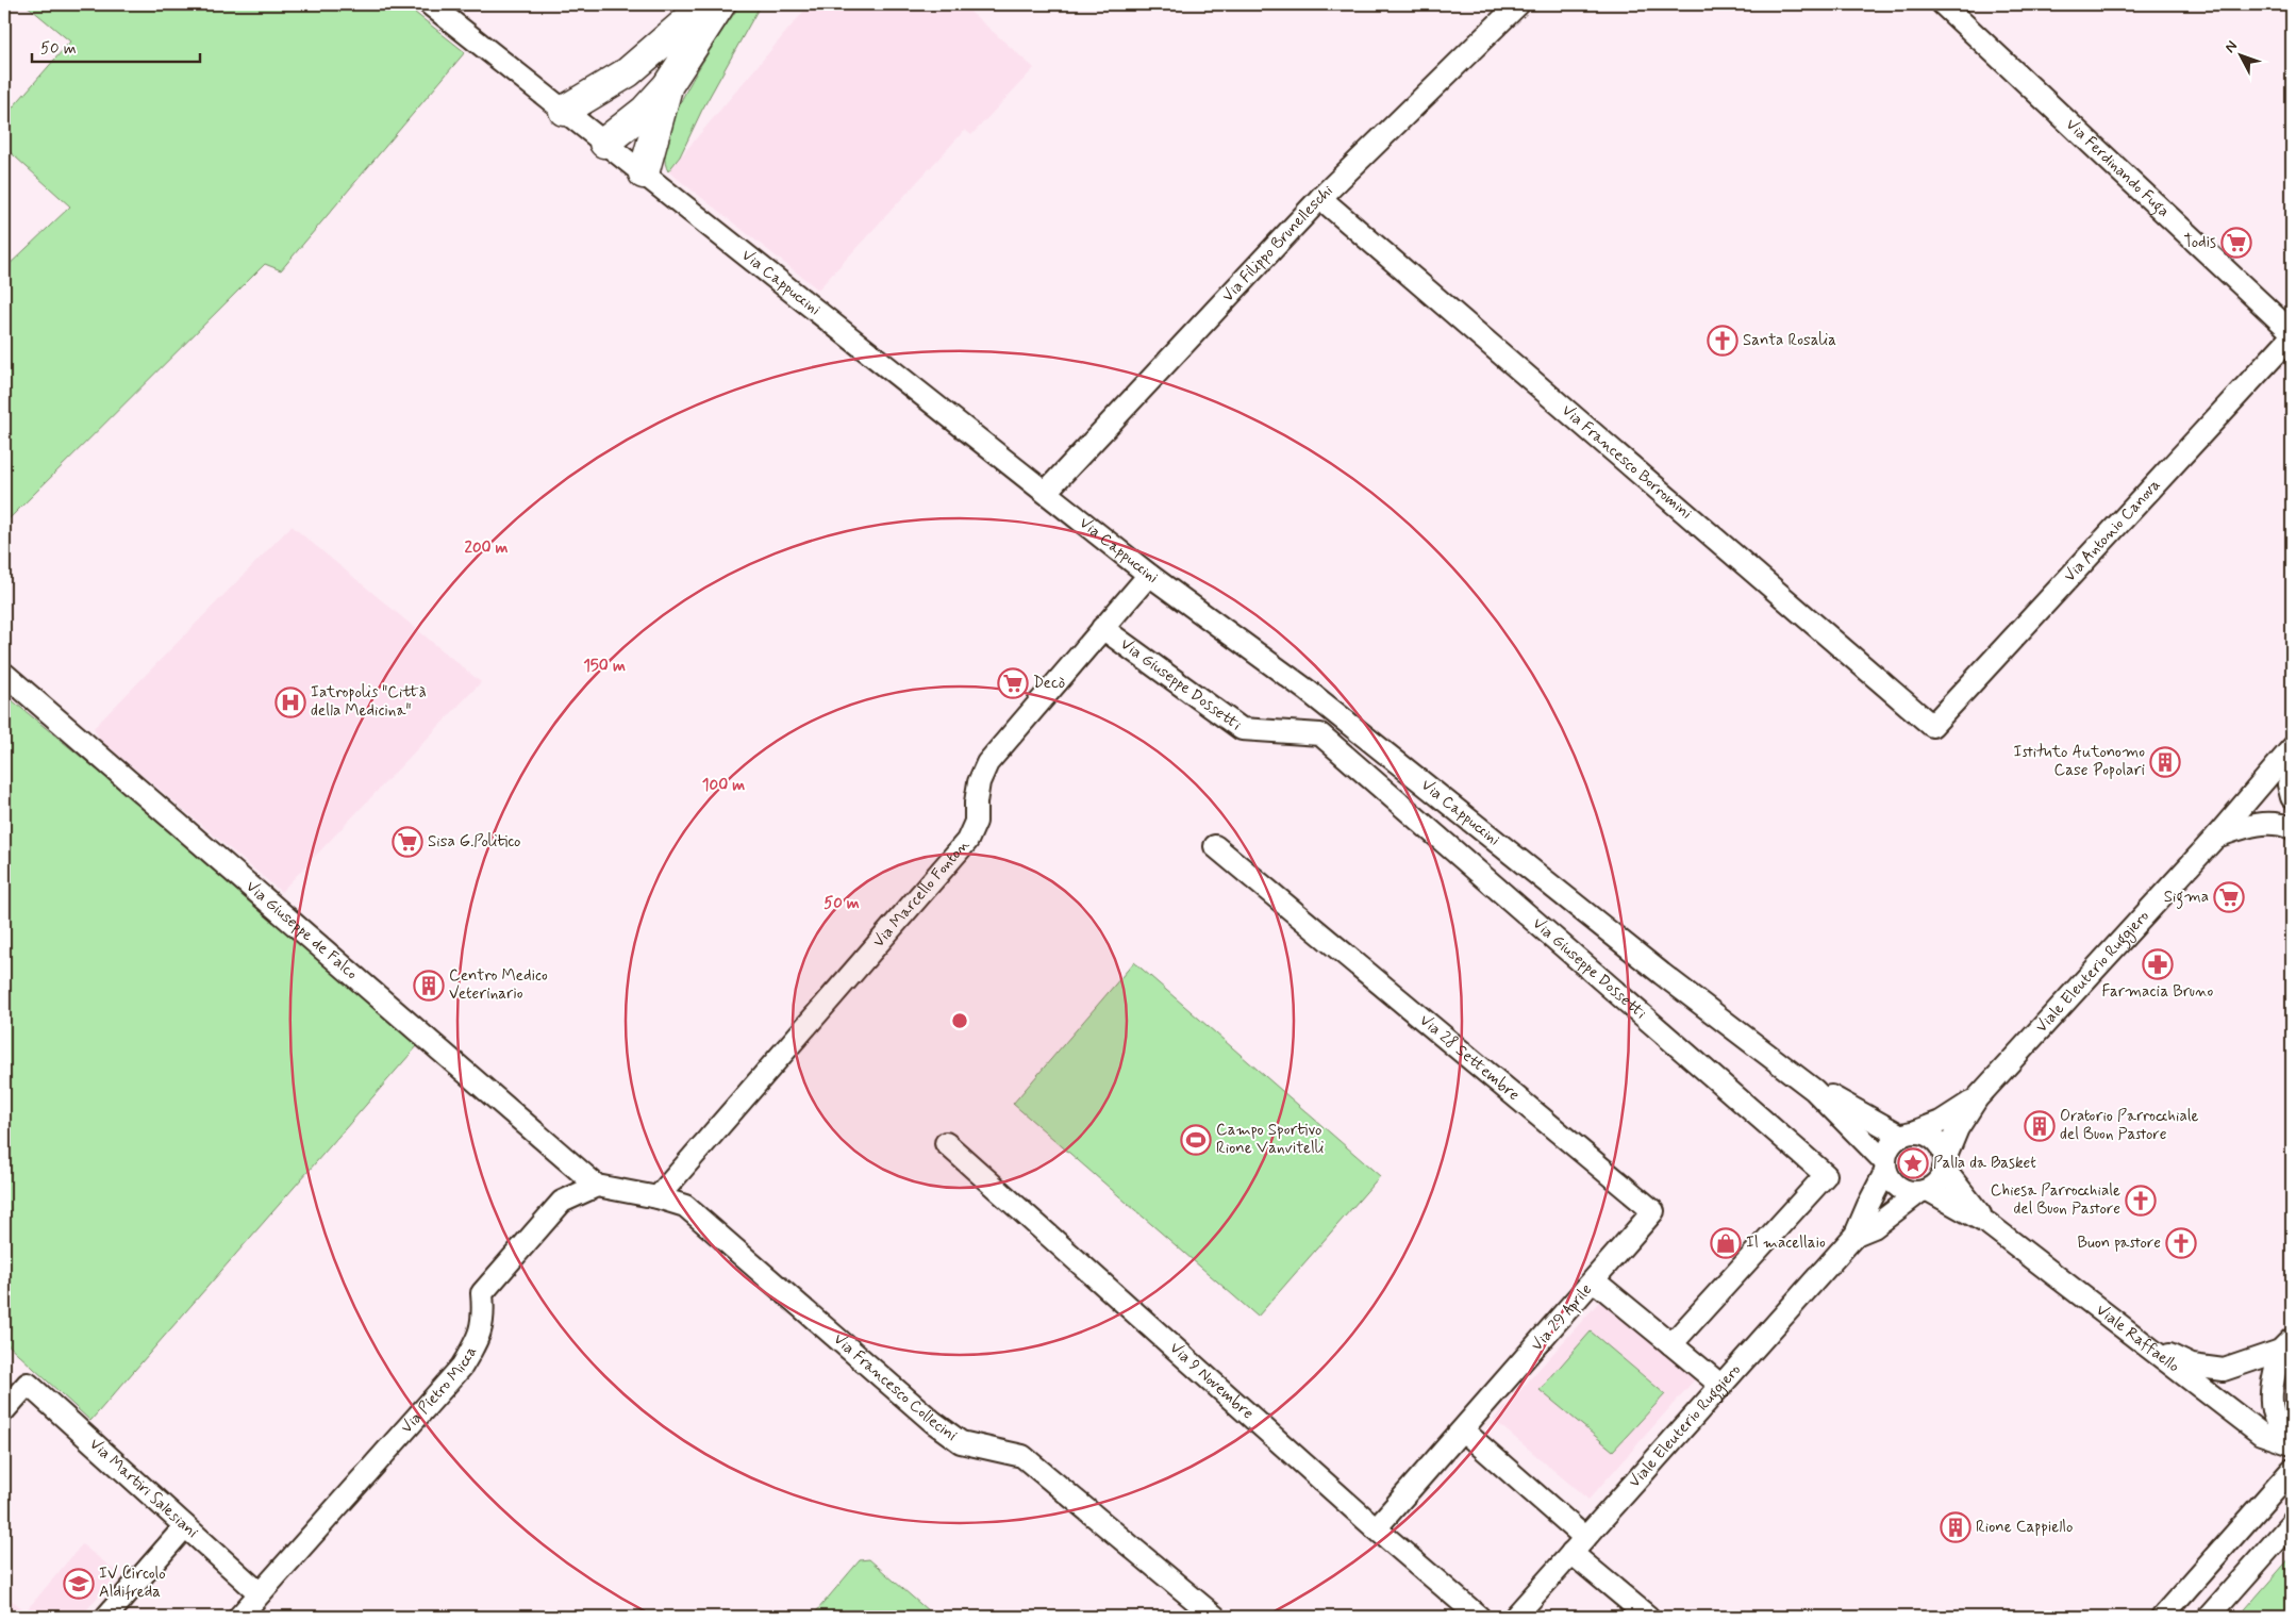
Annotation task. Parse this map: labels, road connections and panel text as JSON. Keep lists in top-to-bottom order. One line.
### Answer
{"streets":{"street":["Via Ferdinando Fuga","Via Filippo Brunelleschi","Via Cappuccini","Via Francesco Borromini","Via Antonio Canova","Via Giuseppe Dossetti","Via Marcello Fonton","Via Giuseppe de Falco","Viale Eleuterio Ruggiero","Via 28 Settembre","Via 29 Aprile","Viale Raffaello","Via 9 Novembre","Via Francesco Collecini","Via Pietro Micca","Via Martiri Salesiani"]},"crossings":[["Via Ferdinando Fuga","Via Antonio Canova"],["Via Filippo Brunelleschi","Via Cappuccini"],["Via Filippo Brunelleschi","Via Francesco Borromini"],["Via Cappuccini","Via Marcello Fonton"],["Via Cappuccini","Viale Eleuterio Ruggiero"],["Via Cappuccini","Viale Raffaello"],["Via Francesco Borromini","Via Antonio Canova"],["Via Giuseppe Dossetti","Via Marcello Fonton"],["Via Giuseppe Dossetti","Via 29 Aprile"],["Via Marcello Fonton","Via Francesco Collecini"],["Via Giuseppe de Falco","Via Francesco Collecini"],["Via Giuseppe de Falco","Via Pietro Micca"],["Viale Eleuterio Ruggiero","Viale Raffaello"],["Via 28 Settembre","Via 29 Aprile"],["Via 29 Aprile","Via 9 Novembre"],["Via Francesco Collecini","Via Pietro Micca"],["Via Pietro Micca","Via Martiri Salesiani"]],"places":{"supermarket":["Todis","Decò","Sisa G.Politico","Sigma"],"church":["Santa Rosalia","Chiesa Parrocchiale del Buon Pastore","Buon pastore"],"hospital":["Iatropolis \"Città della Medicina\""],"building":["Istituto Autonomo Case Popolari","Centro Medico Veterinario","Oratorio Parrocchiale del Buon Pastore","Rione Cappiello"],"pharmacy":["Farmacia Bruno"],"sports":["Campo Sportivo Rione Vanvitelli"],"place":["Palla da Basket"],"shop":["Il macellaio"],"school or university":["IV Circolo Aldifreda"]},"scale_bar":"50 m","north":"top left","rings":["200 m","150 m","100 m","50 m"]}
